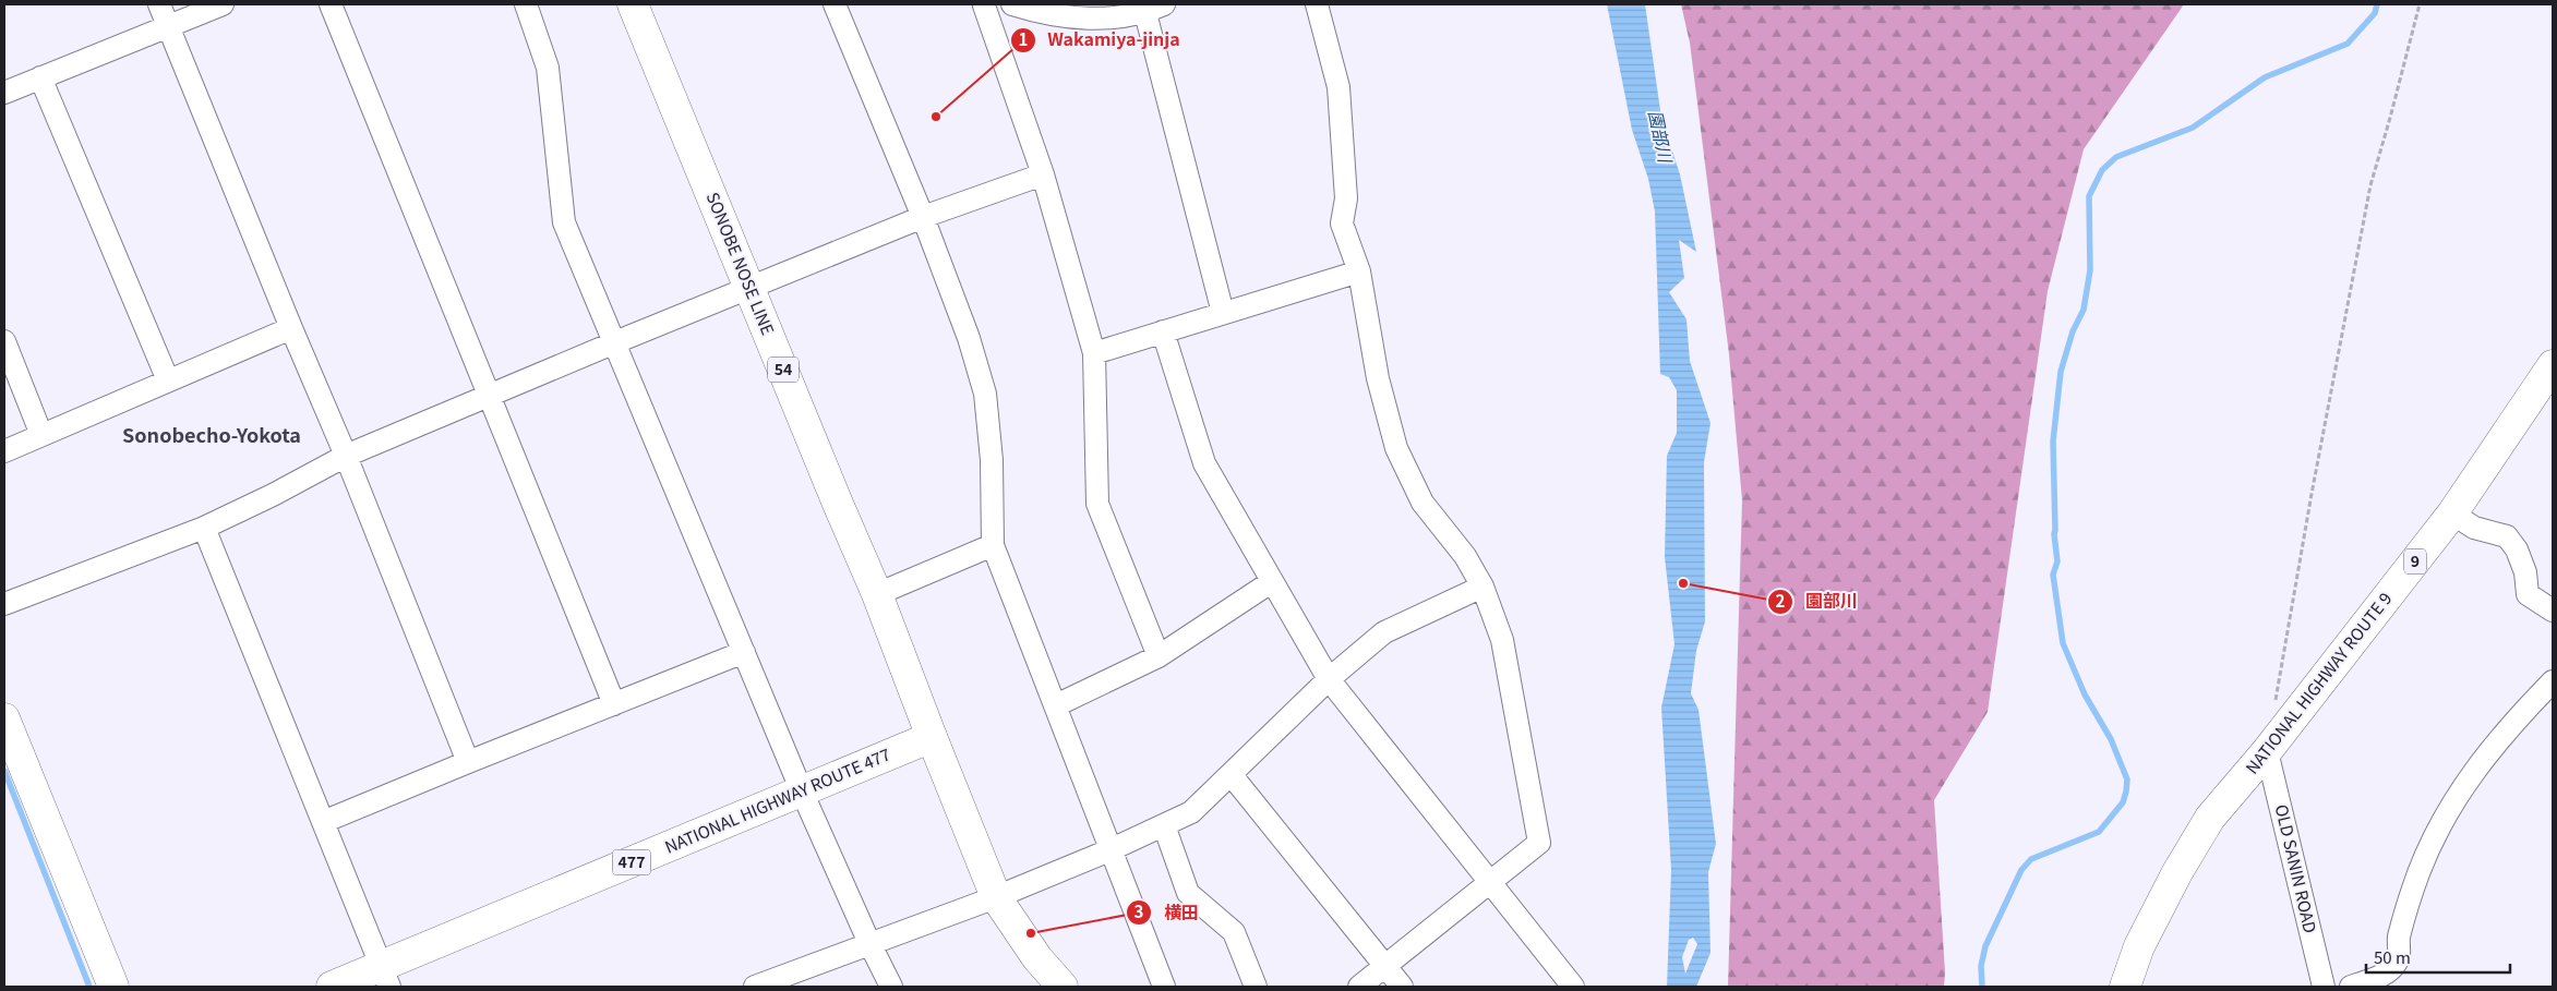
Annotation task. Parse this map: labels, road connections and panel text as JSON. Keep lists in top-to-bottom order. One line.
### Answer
{"streets":{"main road":["SONOBE NOSE LINE","54","9","NATIONAL HIGHWAY ROUTE 9","NATIONAL HIGHWAY ROUTE 477","477"],"street":["OLD SANIN ROAD"]},"crossings":[["SONOBE NOSE LINE","NATIONAL HIGHWAY ROUTE 477"],["NATIONAL HIGHWAY ROUTE 9","OLD SANIN ROAD"]],"districts":["Sonobecho-Yokota"],"water":["園部川"],"places":["Wakamiya-jinja","園部川","横田"],"scale_bar":"50 m"}
